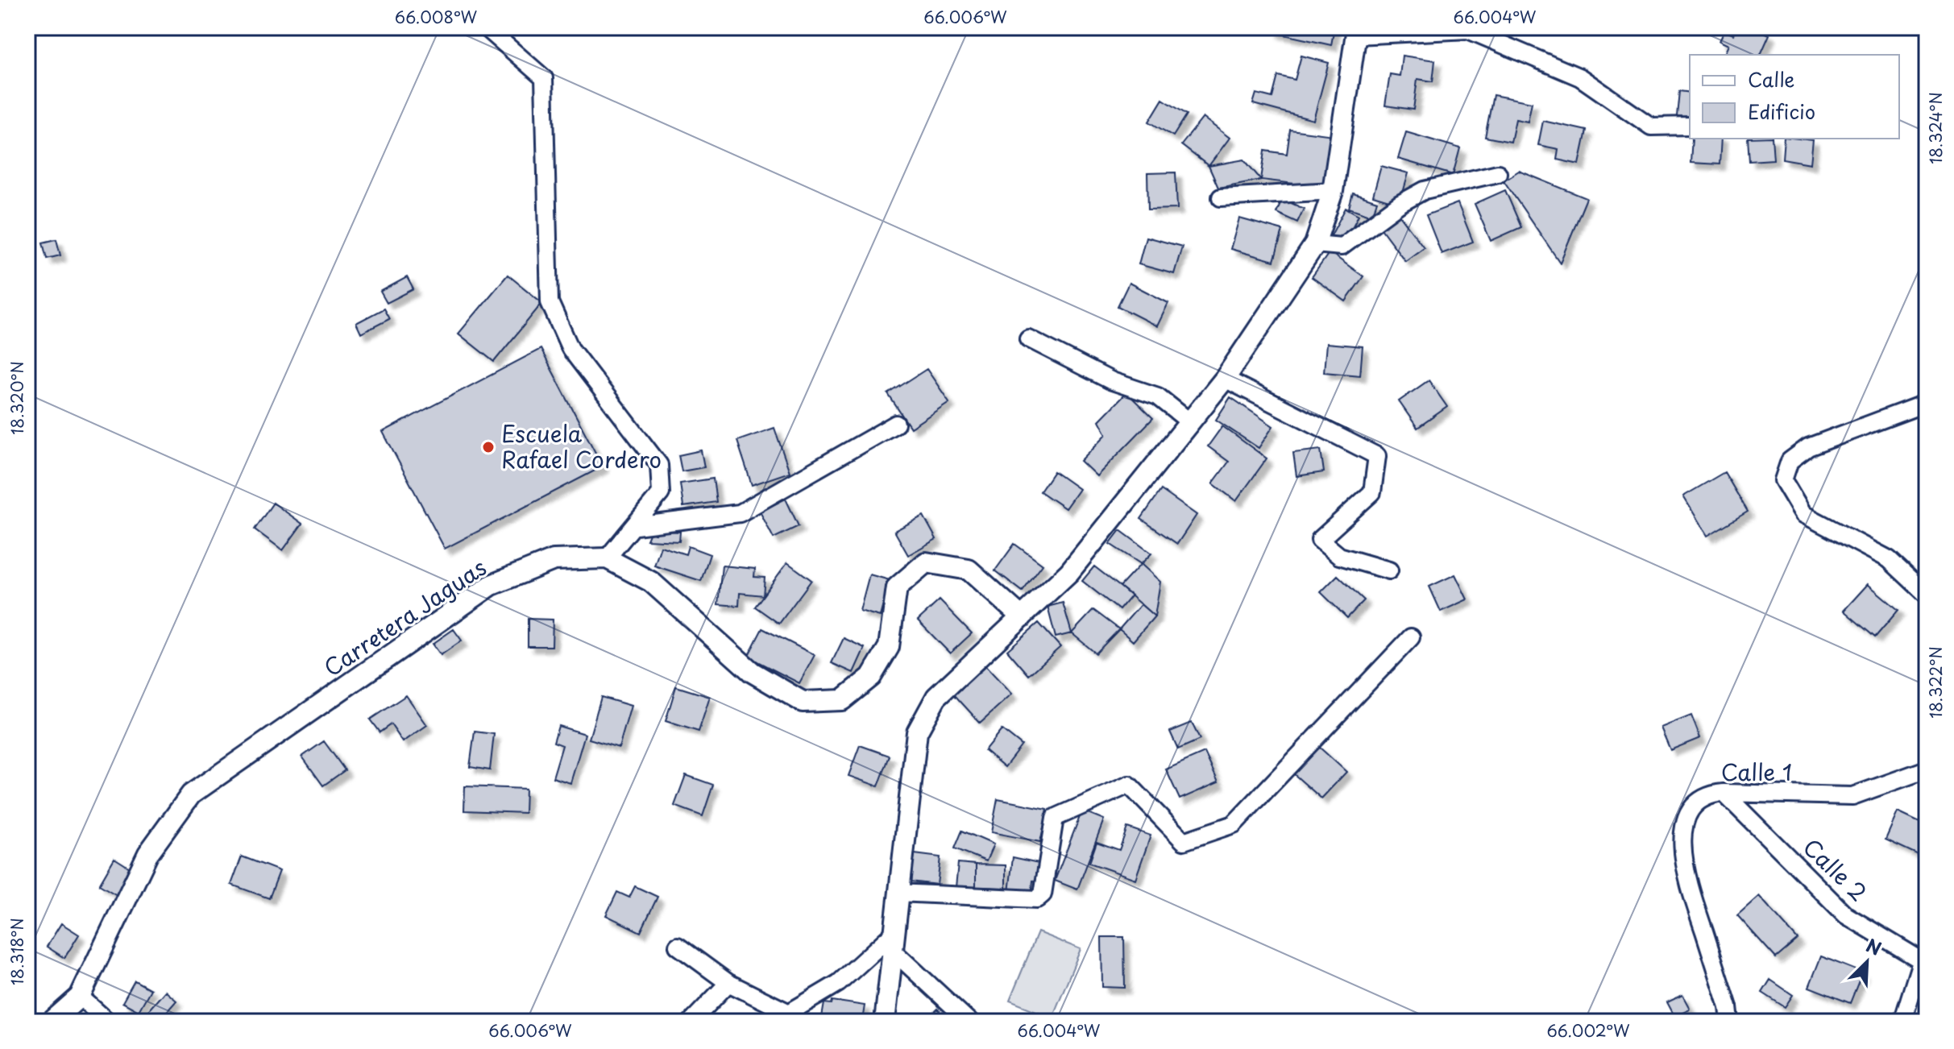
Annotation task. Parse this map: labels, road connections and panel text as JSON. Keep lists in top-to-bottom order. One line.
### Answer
{"streets":{"street":["Carretera Jaguas","Calle 1","Calle 2"]},"crossings":[["Calle 1","Calle 2"]],"places":["Escuela Rafael Cordero"],"legend":["Calle","Edificio"],"north":"top right","coordinates":["66.008°W","66.006°W","66.004°W","18.324°N","18.320°N","18.322°N","18.318°N","66.002°W"]}
